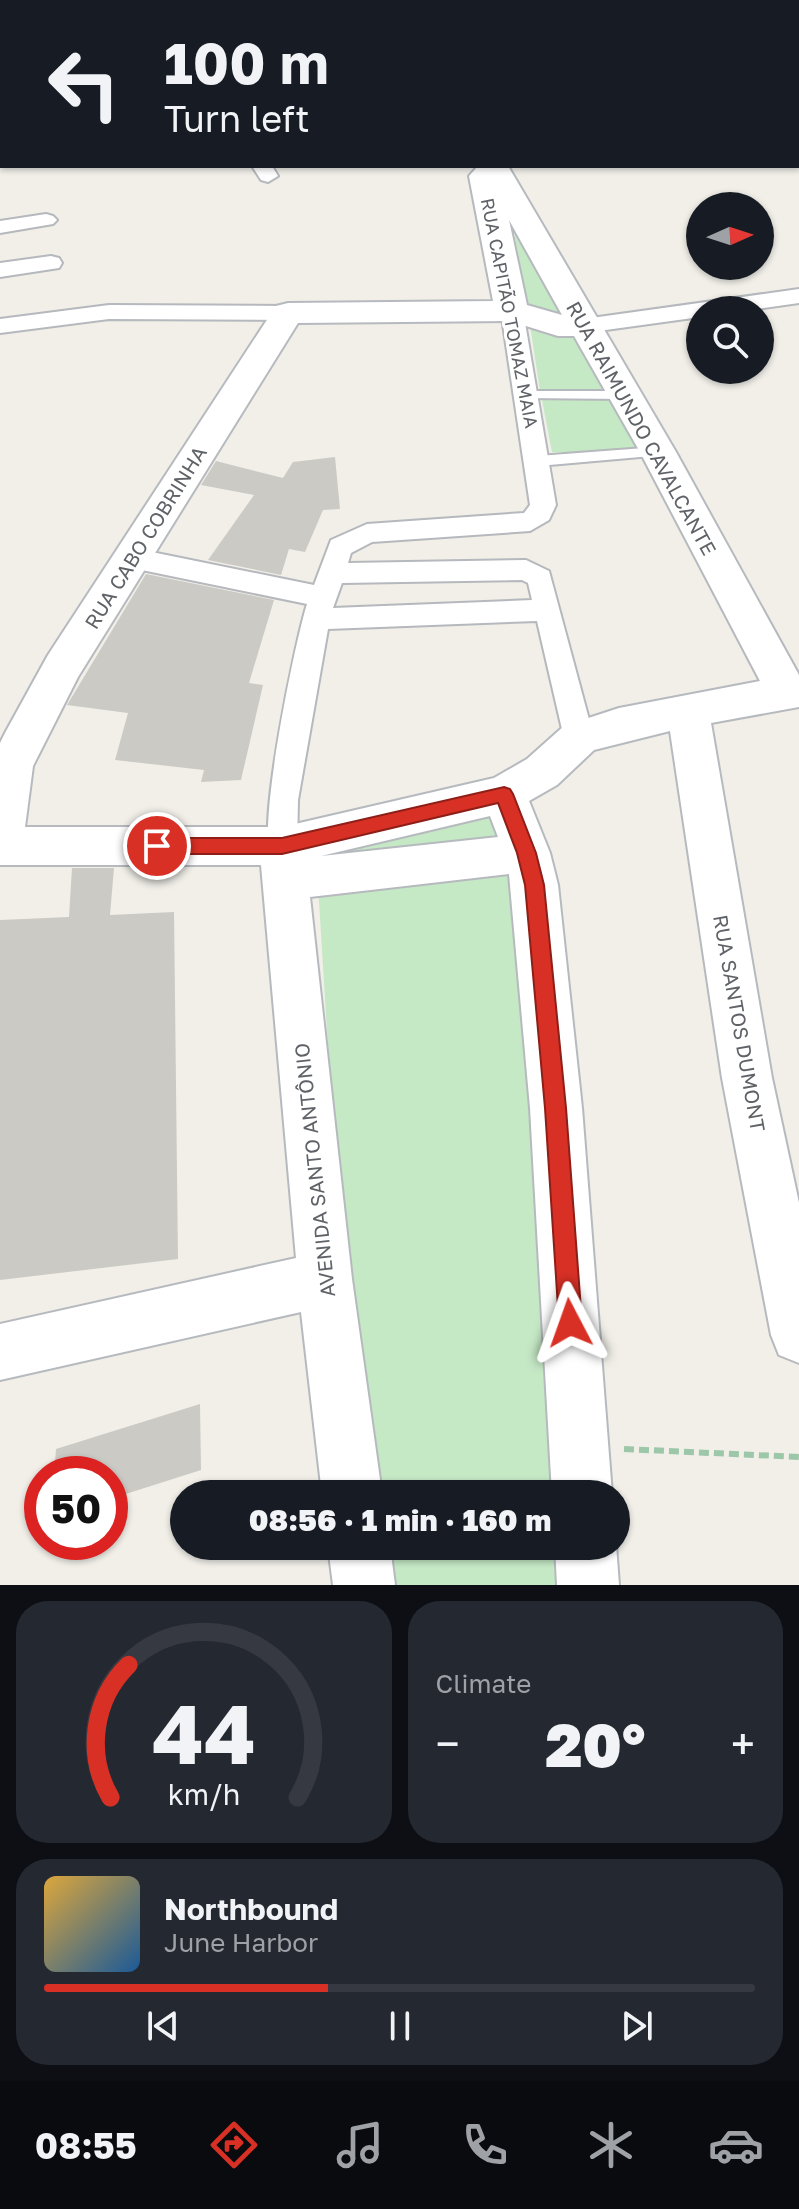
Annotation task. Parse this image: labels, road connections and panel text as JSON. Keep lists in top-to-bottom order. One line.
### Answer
{"streets":{"street":["RUA CAPITÃO TOMAZ MAIA","RUA RAIMUNDO CAVALCANTE","RUA CABO COBRINHA","RUA SANTOS DUMONT","AVENIDA SANTO ANTÔNIO"]},"north":"right","page":{"turn":["100 m","Turn left"],"limit":"50","trip":"08:56 · 1 min · 160 m","tile":"Climate","heat":["−","20°","+"],"song":["Northbound","June Harbor"],"tabs":"08:55","gauge":["44","km/h"]}}
